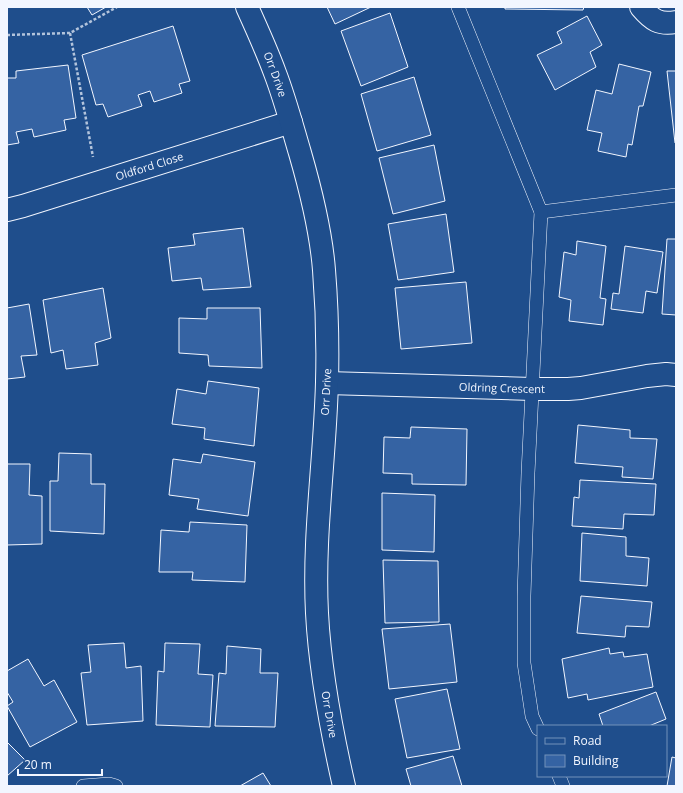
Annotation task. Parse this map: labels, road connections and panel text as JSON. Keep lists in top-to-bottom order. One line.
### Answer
{"streets":{"street":["Orr Drive","Oldford Close","Oldring Crescent"]},"crossings":[["Orr Drive","Oldford Close"],["Orr Drive","Oldring Crescent"]],"legend":["Road","Building"],"scale_bar":"20 m"}
